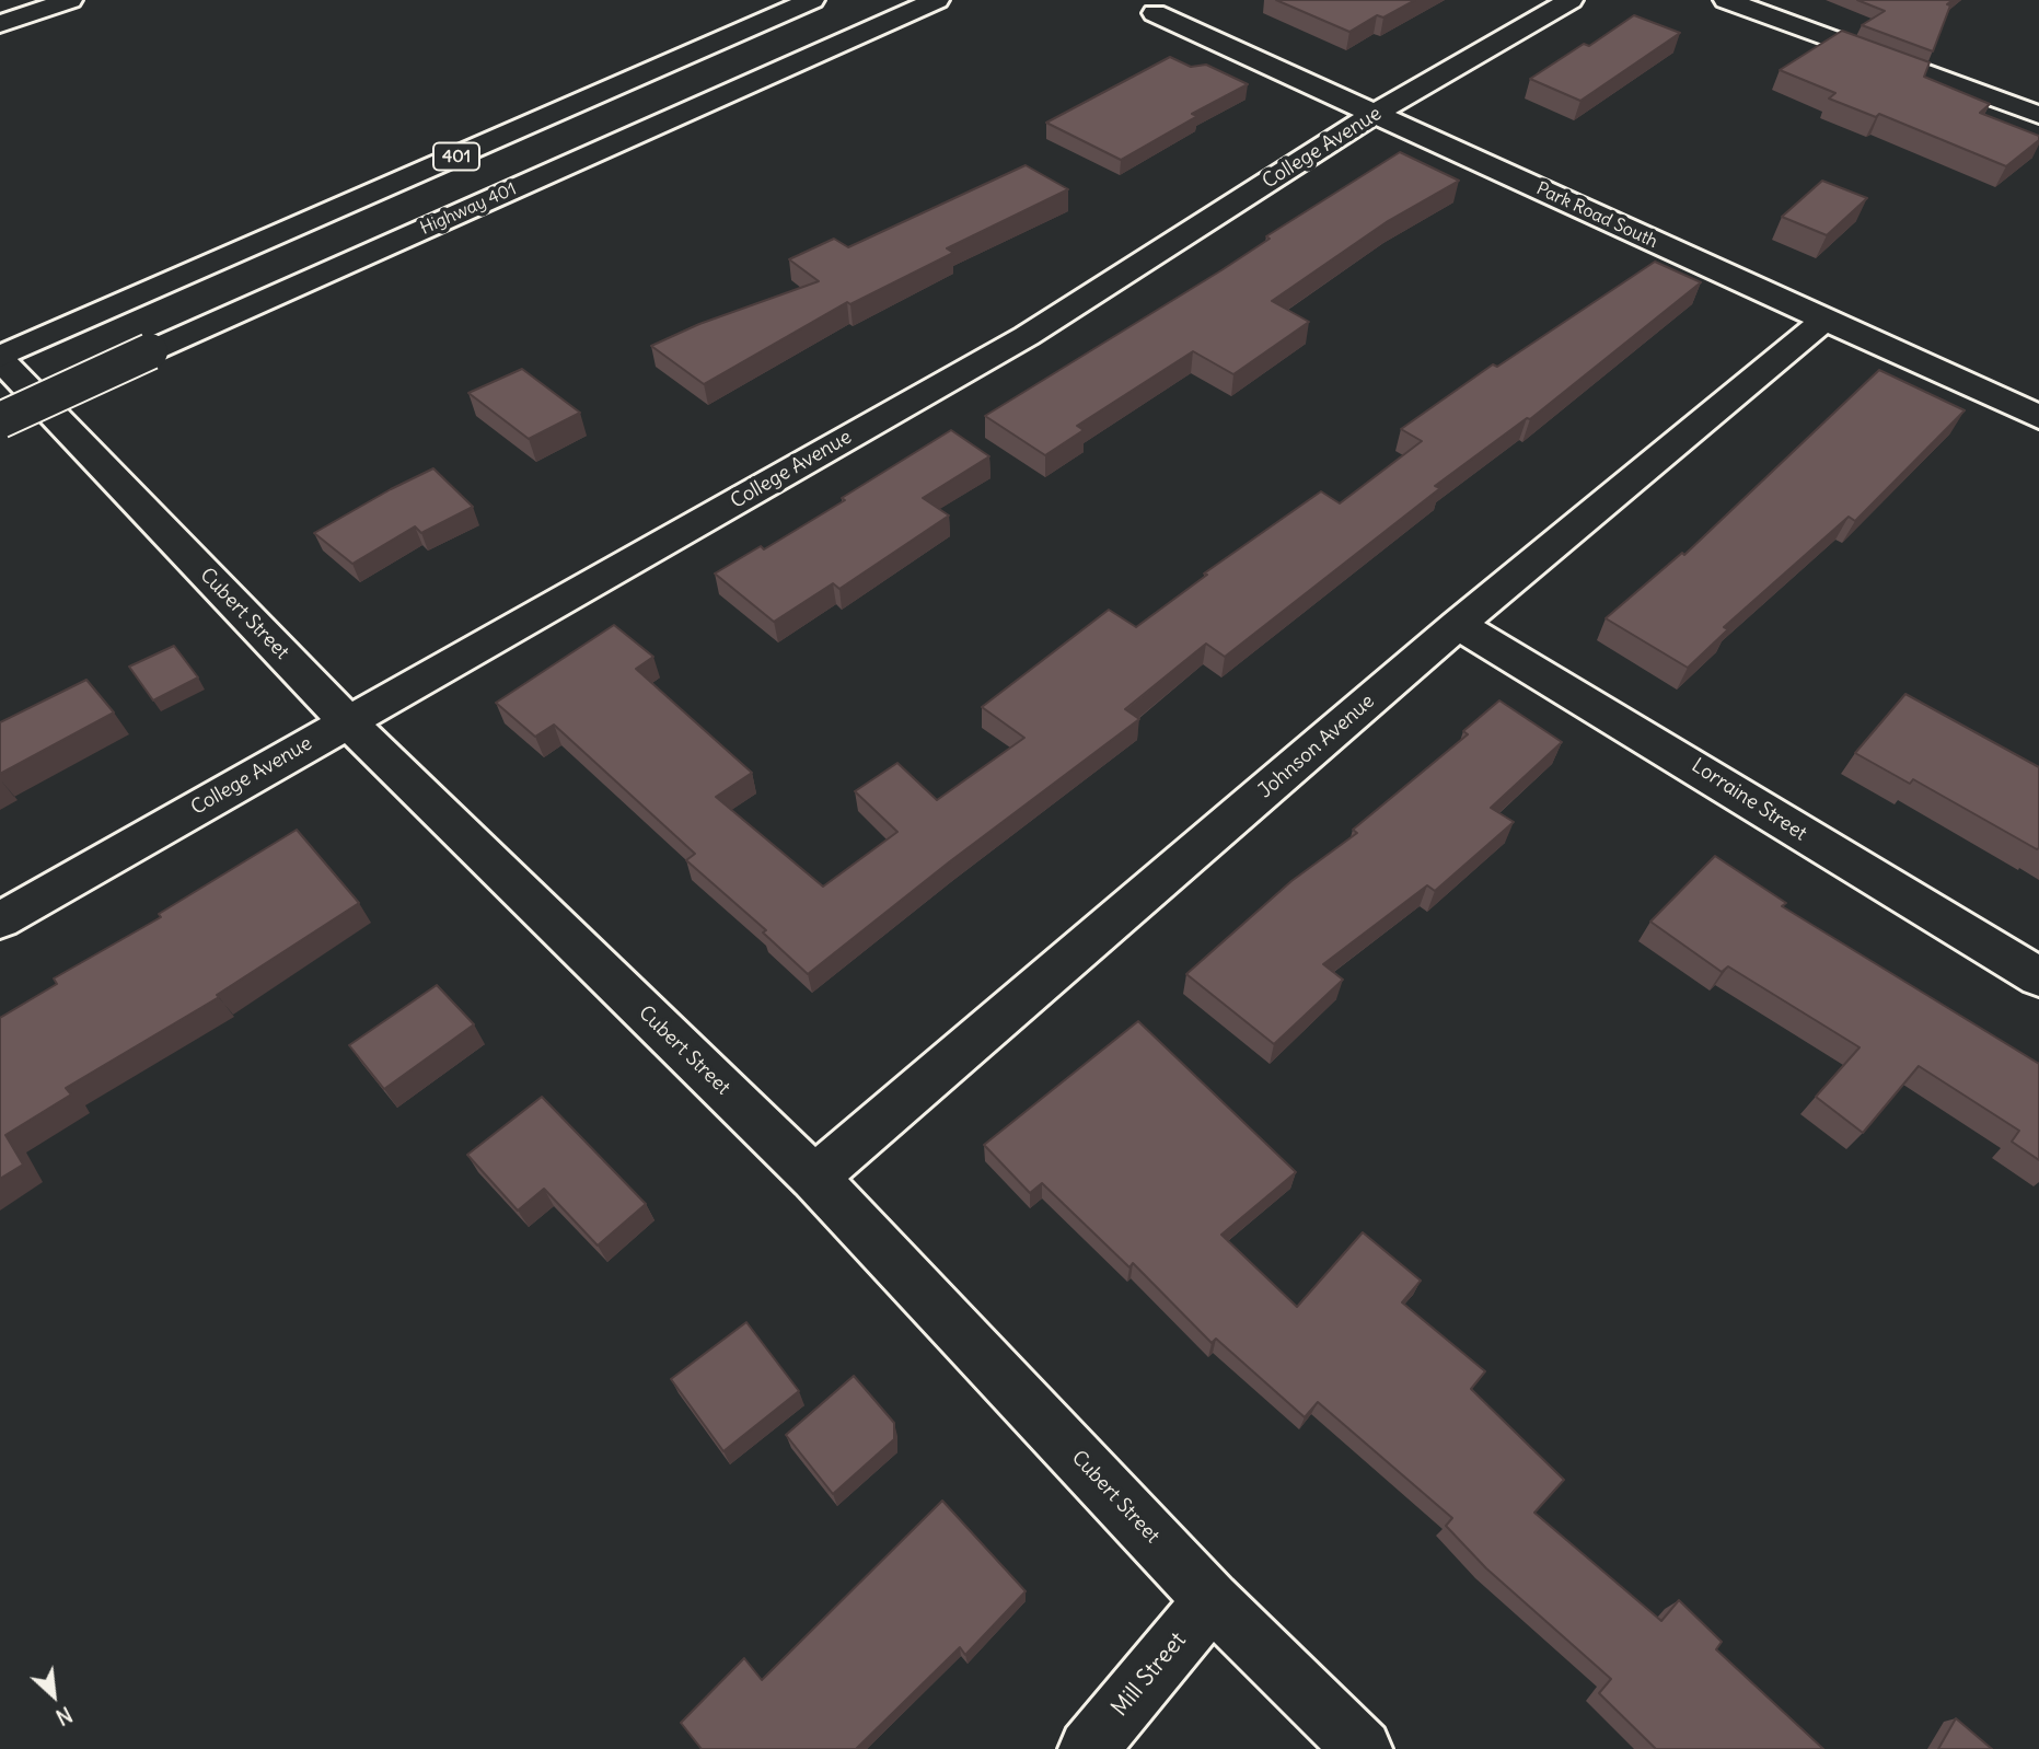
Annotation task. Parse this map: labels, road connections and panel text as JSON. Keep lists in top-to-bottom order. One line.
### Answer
{"streets":{"main road":["College Avenue","401","Highway 401","Park Road South","Cubert Street","Johnson Avenue","Lorraine Street","Mill Street"]},"crossings":[["College Avenue","Park Road South"],["College Avenue","Cubert Street"],["401","Cubert Street"],["Park Road South","Johnson Avenue"],["Cubert Street","Johnson Avenue"],["Cubert Street","Mill Street"],["Johnson Avenue","Lorraine Street"]],"north":"bottom right"}
